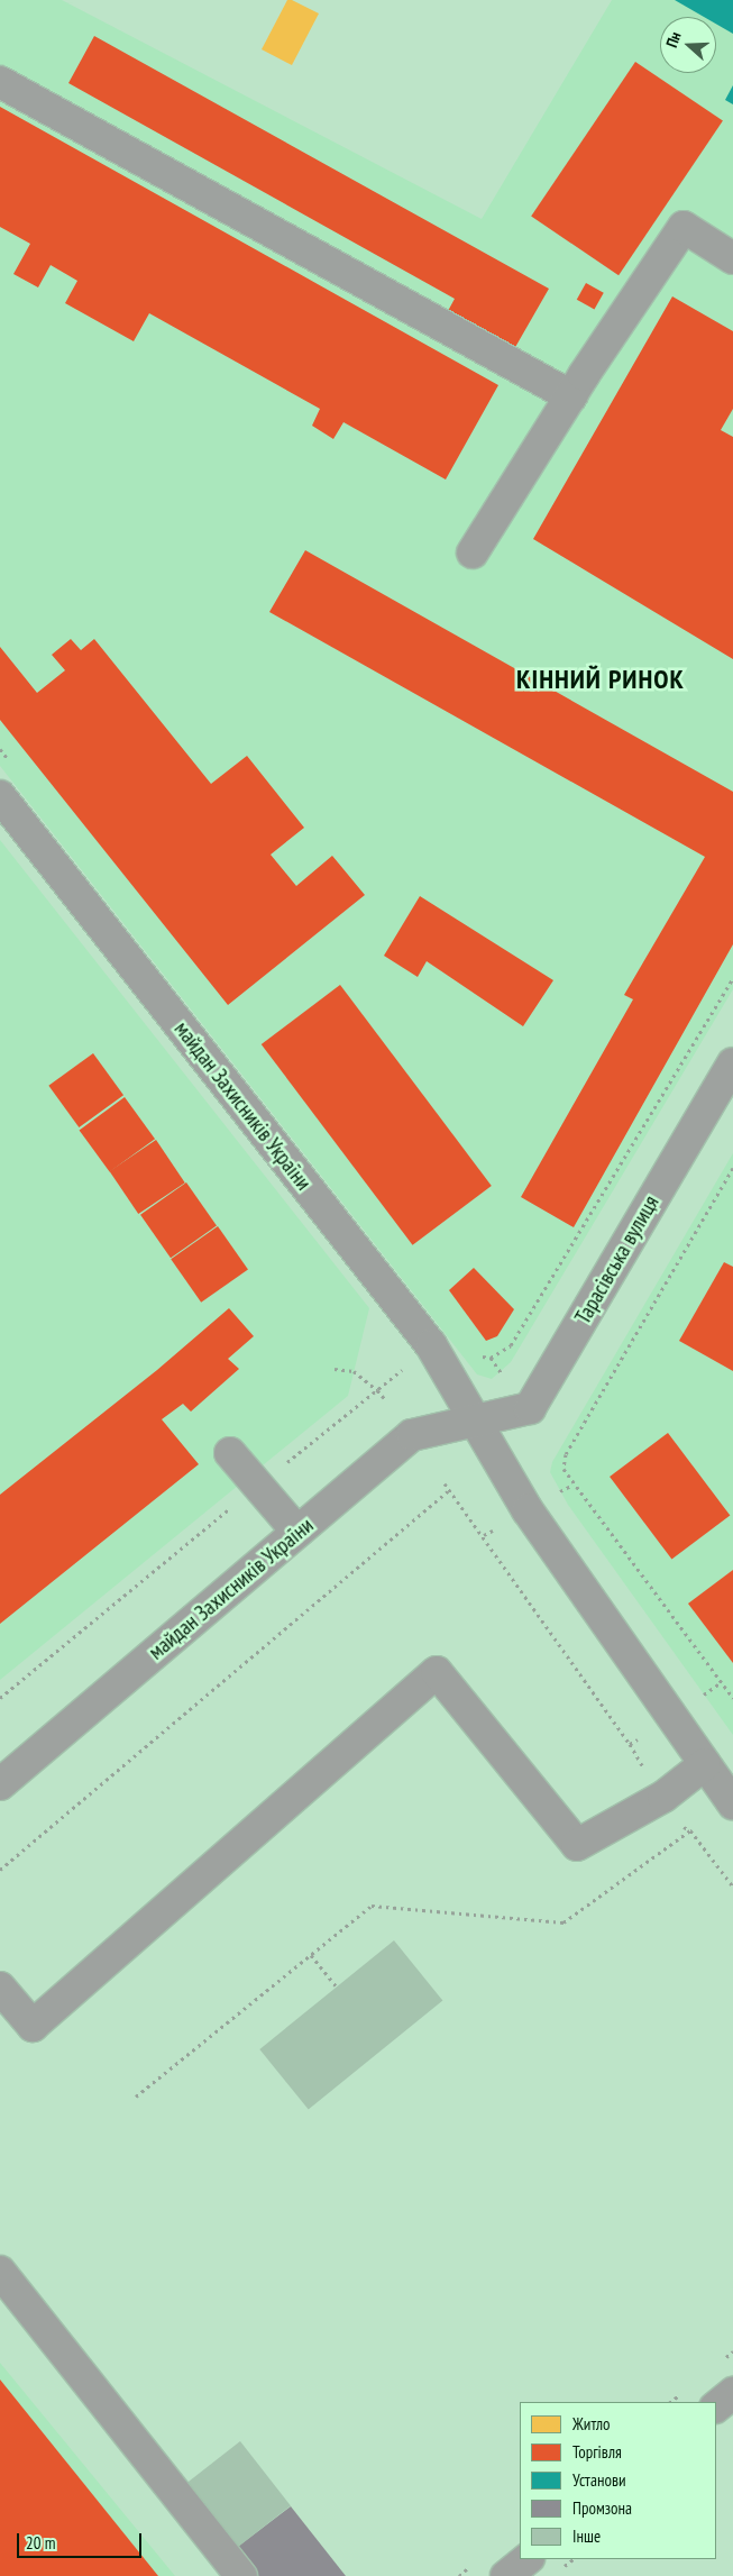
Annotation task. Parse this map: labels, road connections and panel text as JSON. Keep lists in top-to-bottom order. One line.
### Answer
{"streets":{"street":["майдан Захисників України","Тарасівська вулиця"]},"crossings":[["майдан Захисників України","Тарасівська вулиця"]],"districts":["КІННИЙ РИНОК"],"legend":["Житло","Торгівля","Установи","Промзона","Інше"],"scale_bar":"20 m","north":"left"}
